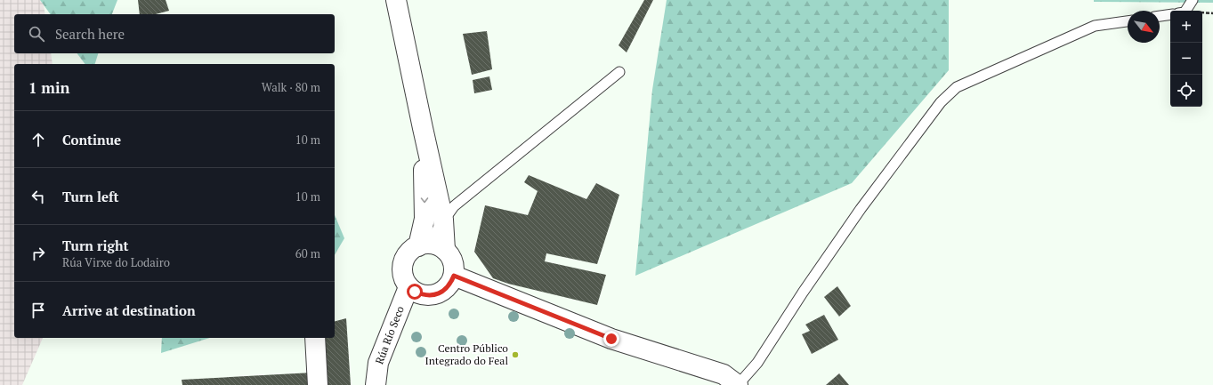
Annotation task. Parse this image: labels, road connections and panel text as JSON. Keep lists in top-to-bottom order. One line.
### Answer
{"streets":{"street":["Rúa Río Seco"]},"places":["Centro Público Integrado do Feal"],"north":"bottom right","page":{"map_buttons":["+","−"],"search":"Search here","heading":["1 min","Walk · 80 m"],"list":[["Continue","10 m"],["Turn left","10 m"],["Turn right","Rúa Virxe do Lodairo","60 m"],"Arrive at destination"]}}
